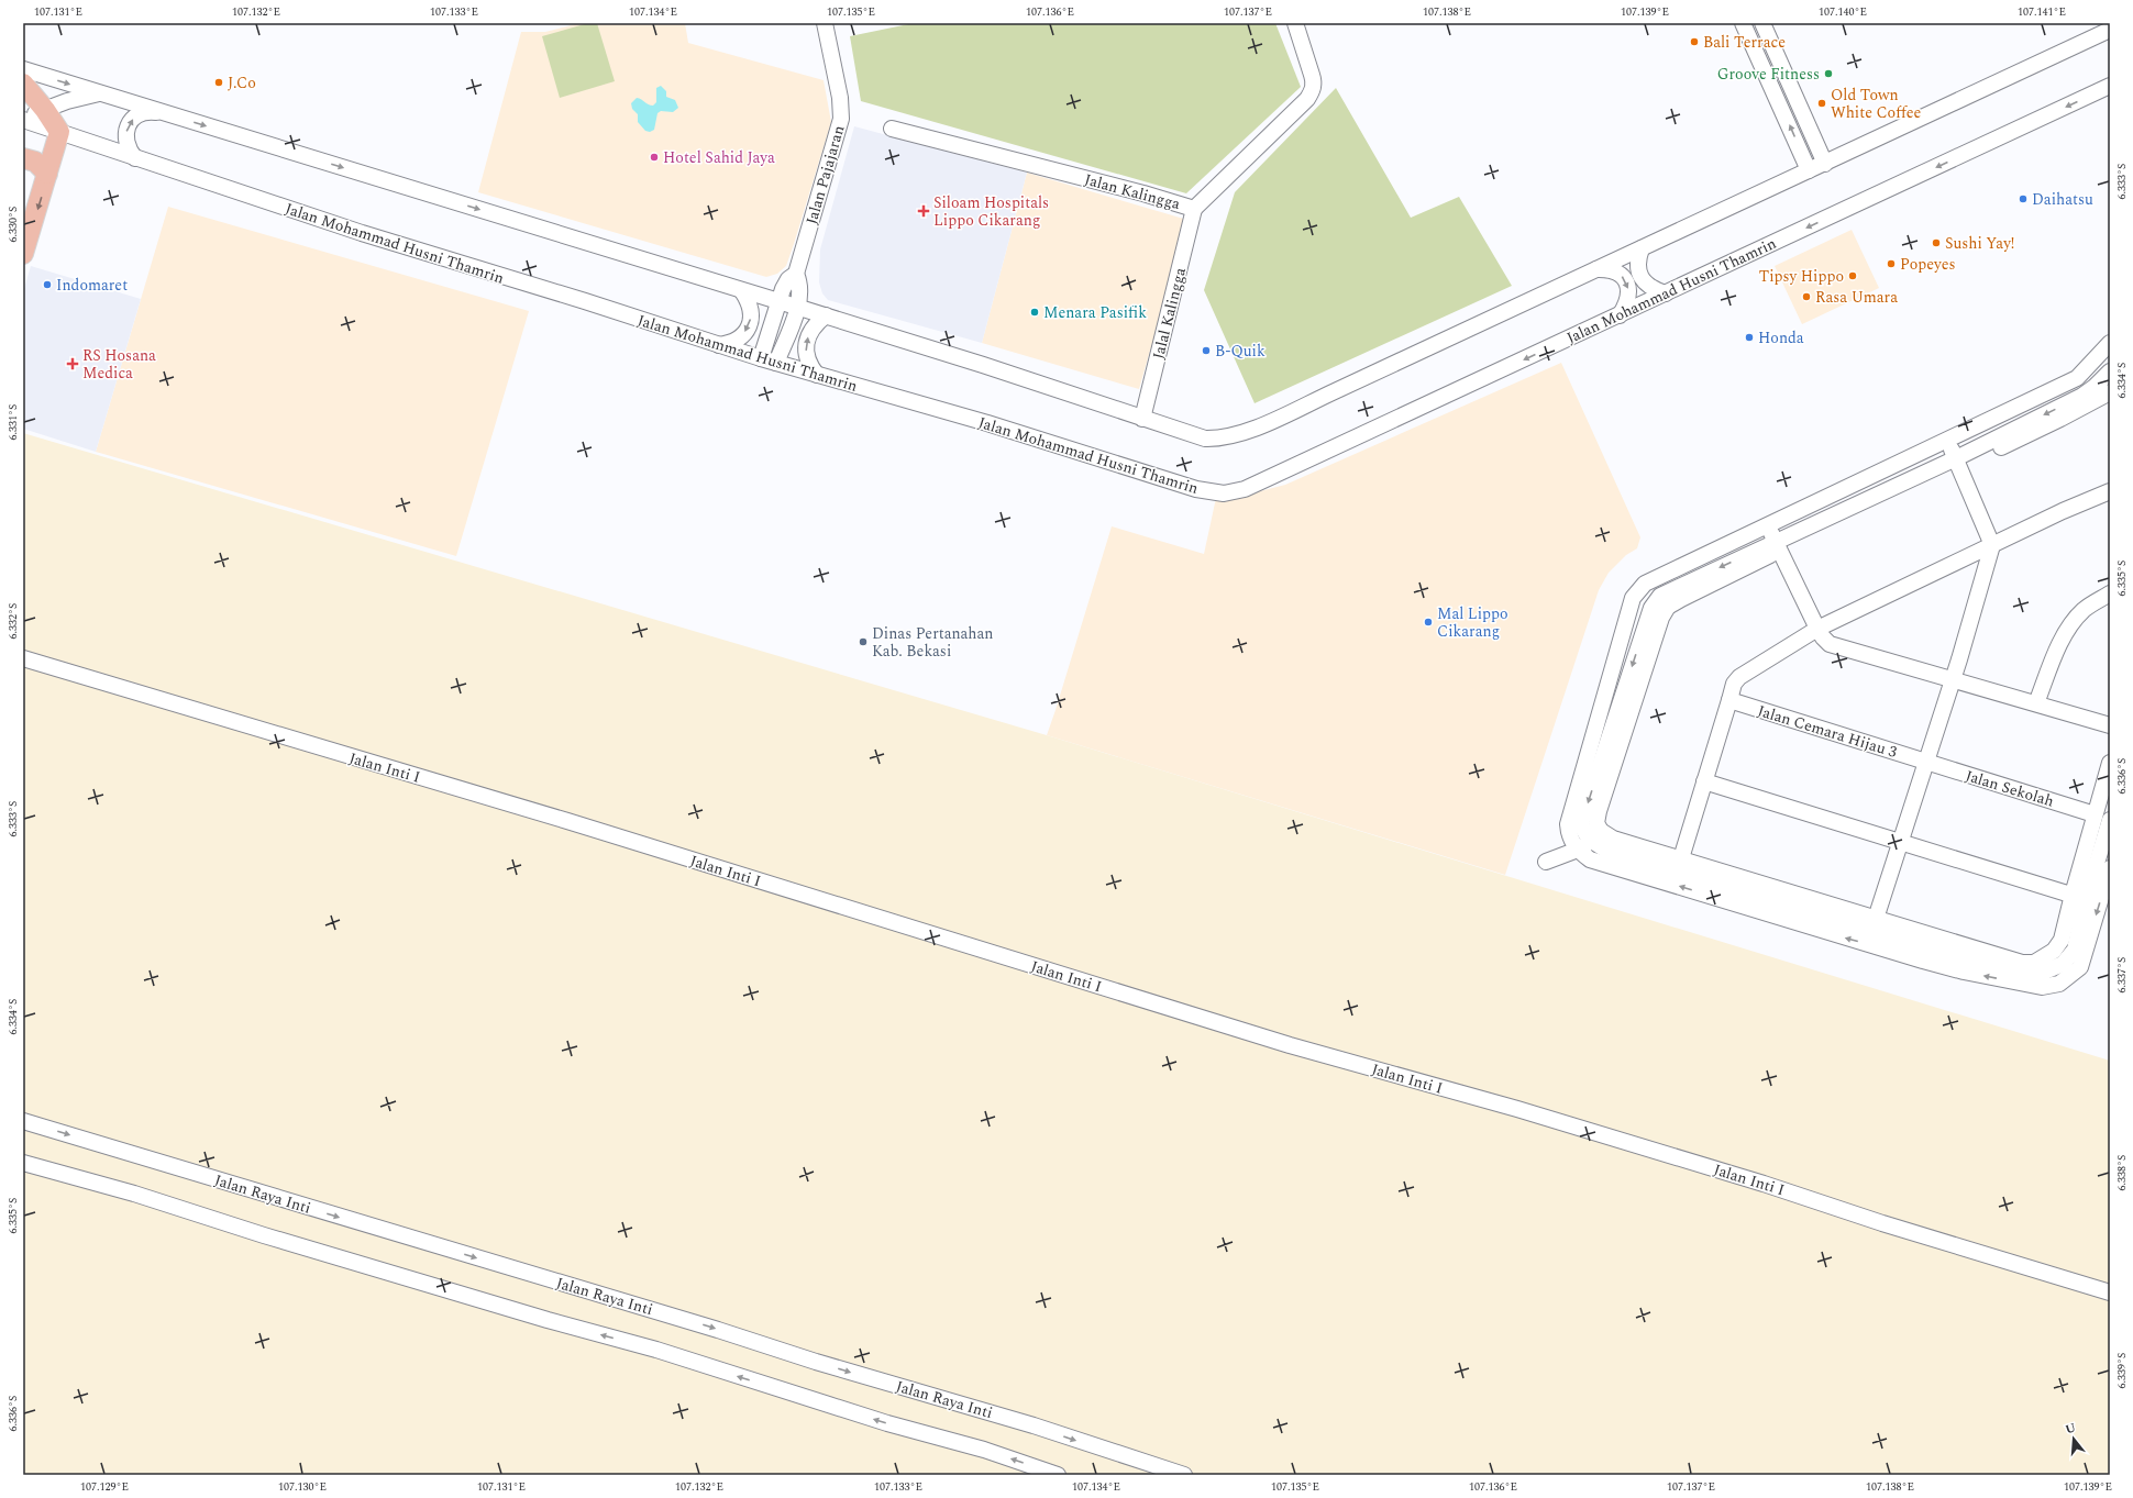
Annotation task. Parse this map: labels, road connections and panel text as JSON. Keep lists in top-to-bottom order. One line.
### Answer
{"streets":{"street":["Jalan Pajajaran","Jalan Kalingga","Jalan Mohammad Husni Thamrin","Jalal Kalingga","Jalan Cemara Hijau 3","Jalan Inti I","Jalan Sekolah","Jalan Raya Inti"]},"crossings":[["Jalan Pajajaran","Jalan Mohammad Husni Thamrin"],["Jalan Kalingga","Jalal Kalingga"],["Jalan Cemara Hijau 3","Jalan Sekolah"]],"places":{"other":["Bali Terrace","Groove Fitness","J.Co","Old Town White Coffee","Hotel Sahid Jaya","Daihatsu","Sushi Yay!","Popeyes","Tipsy Hippo","Indomaret","Rasa Umara","Menara Pasifik","Honda","B-Quik","Mal Lippo Cikarang","Dinas Pertanahan Kab. Bekasi"],"health":["Siloam Hospitals Lippo Cikarang","RS Hosana Medica"]},"north":"top","coordinates":["107.131°E","107.132°E","107.133°E","107.134°E","107.135°E","107.136°E","107.137°E","107.138°E","107.139°E","107.140°E","107.141°E","6.333°S","6.330°S","6.334°S","6.331°S","6.335°S","6.332°S","6.336°S","6.337°S","6.338°S","6.339°S","107.129°E","107.130°E"]}
